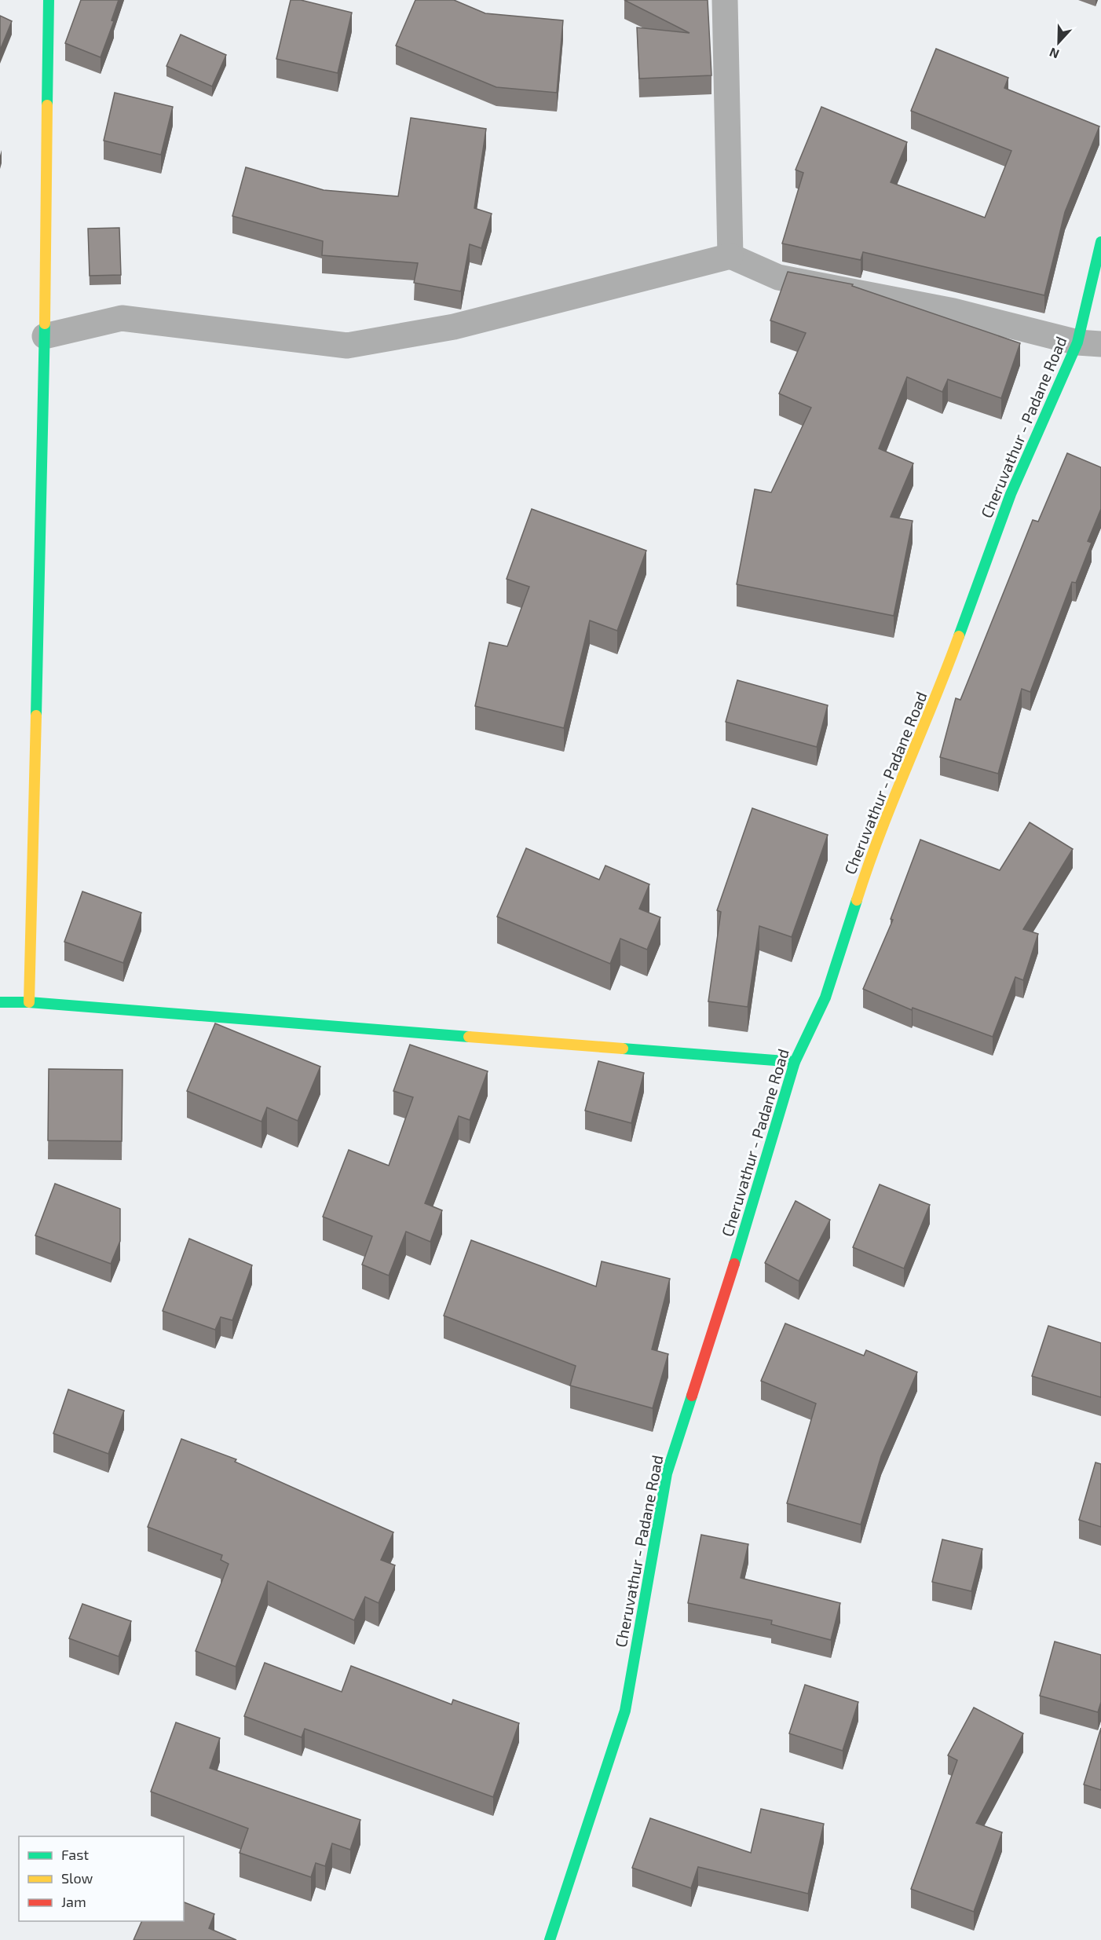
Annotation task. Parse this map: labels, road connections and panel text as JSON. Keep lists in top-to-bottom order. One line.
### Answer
{"streets":{"street":["Cheruvathur - Padane Road"]},"legend":["Fast","Slow","Jam"],"north":"bottom"}
